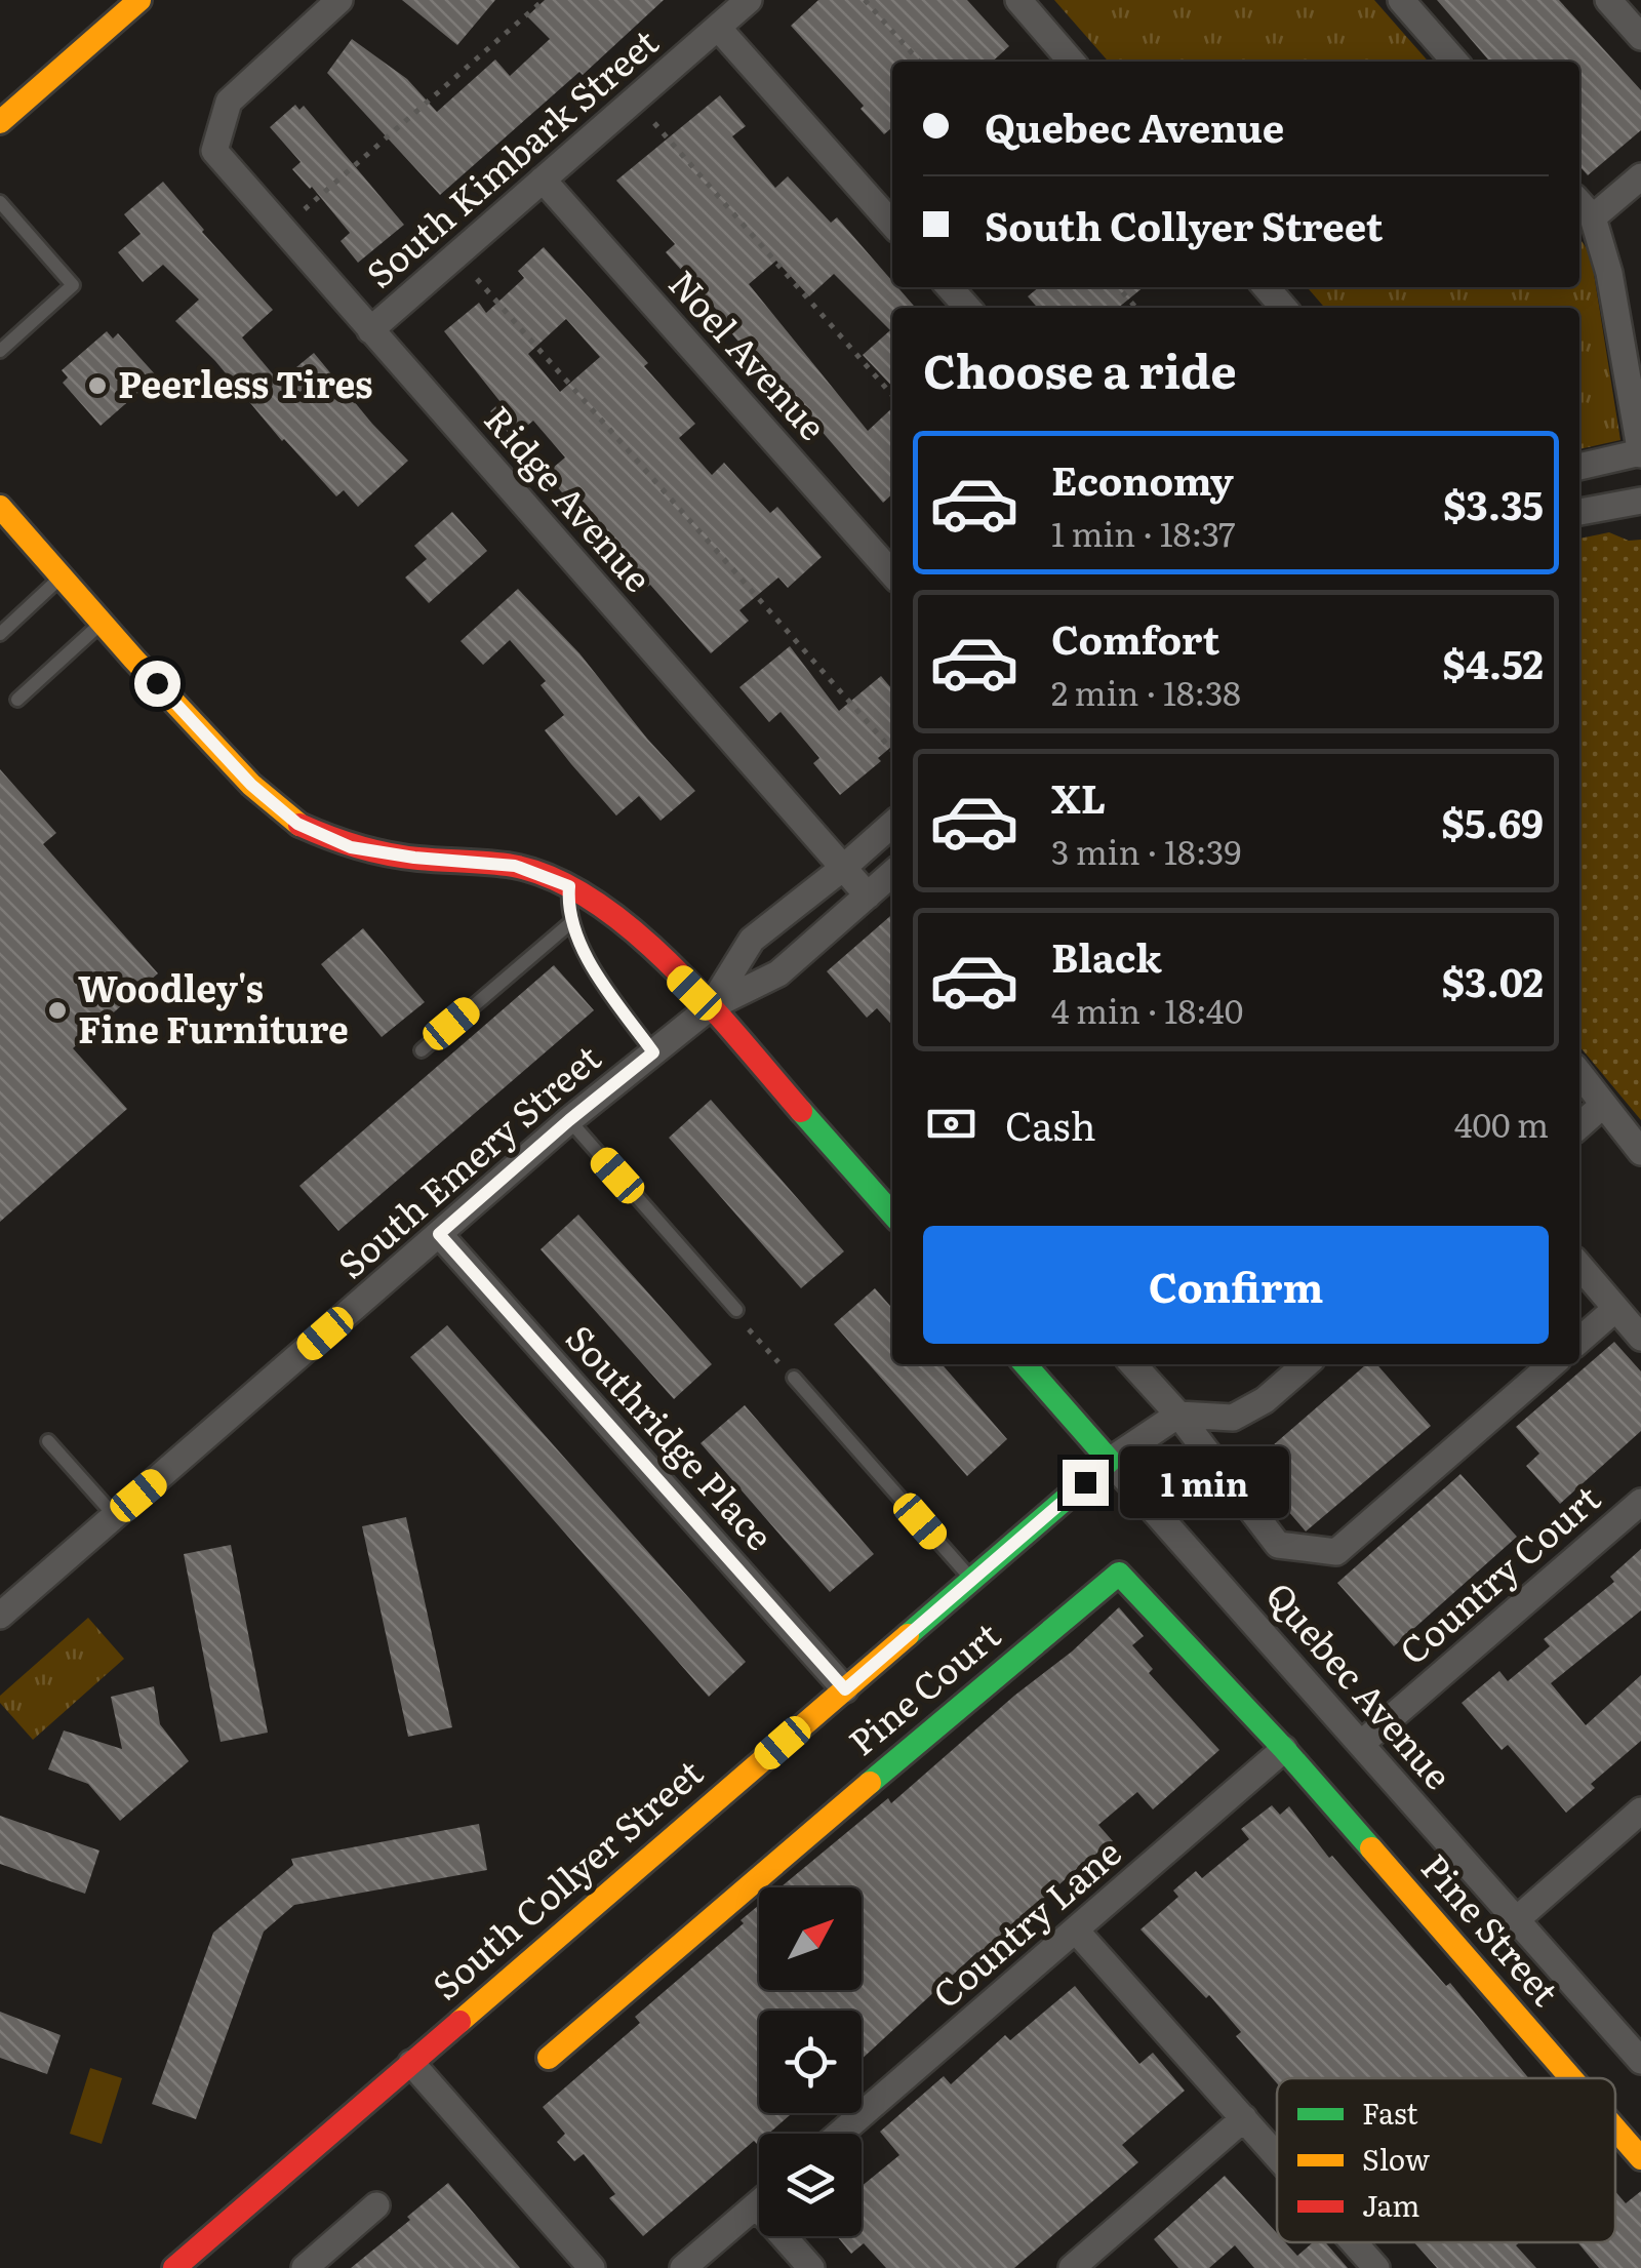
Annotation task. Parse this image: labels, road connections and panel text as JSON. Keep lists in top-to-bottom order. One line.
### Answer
{"streets":{"street":["South Kimbark Street","Noel Avenue","Ridge Avenue","South Emery Street","Southridge Place","Country Court","Quebec Avenue","Pine Court","South Collyer Street","Country Lane","Pine Street"]},"crossings":[["South Kimbark Street","Noel Avenue"],["South Kimbark Street","Ridge Avenue"],["Ridge Avenue","South Emery Street"],["South Emery Street","Southridge Place"],["Southridge Place","South Collyer Street"],["Country Court","Quebec Avenue"],["Quebec Avenue","South Collyer Street"],["Pine Court","Country Lane"],["Pine Court","Pine Street"],["Country Lane","Pine Street"]],"places":["Peerless Tires","Woodley's Fine Furniture"],"legend":["Fast","Slow","Jam"],"north":"top right","page":{"banner":["Quebec Avenue","South Collyer Street"],"heading":"Choose a ride","list":[{"name":"Economy","note":"1 min · 18:37","value":"$3.35"},{"name":"Comfort","note":"2 min · 18:38","value":"$4.52"},{"name":"XL","note":"3 min · 18:39","value":"$5.69"},{"name":"Black","note":"4 min · 18:40","value":"$3.02"}],"pay":["Cash","400 m"],"buttons":"Confirm","bubble":"1 min"}}
